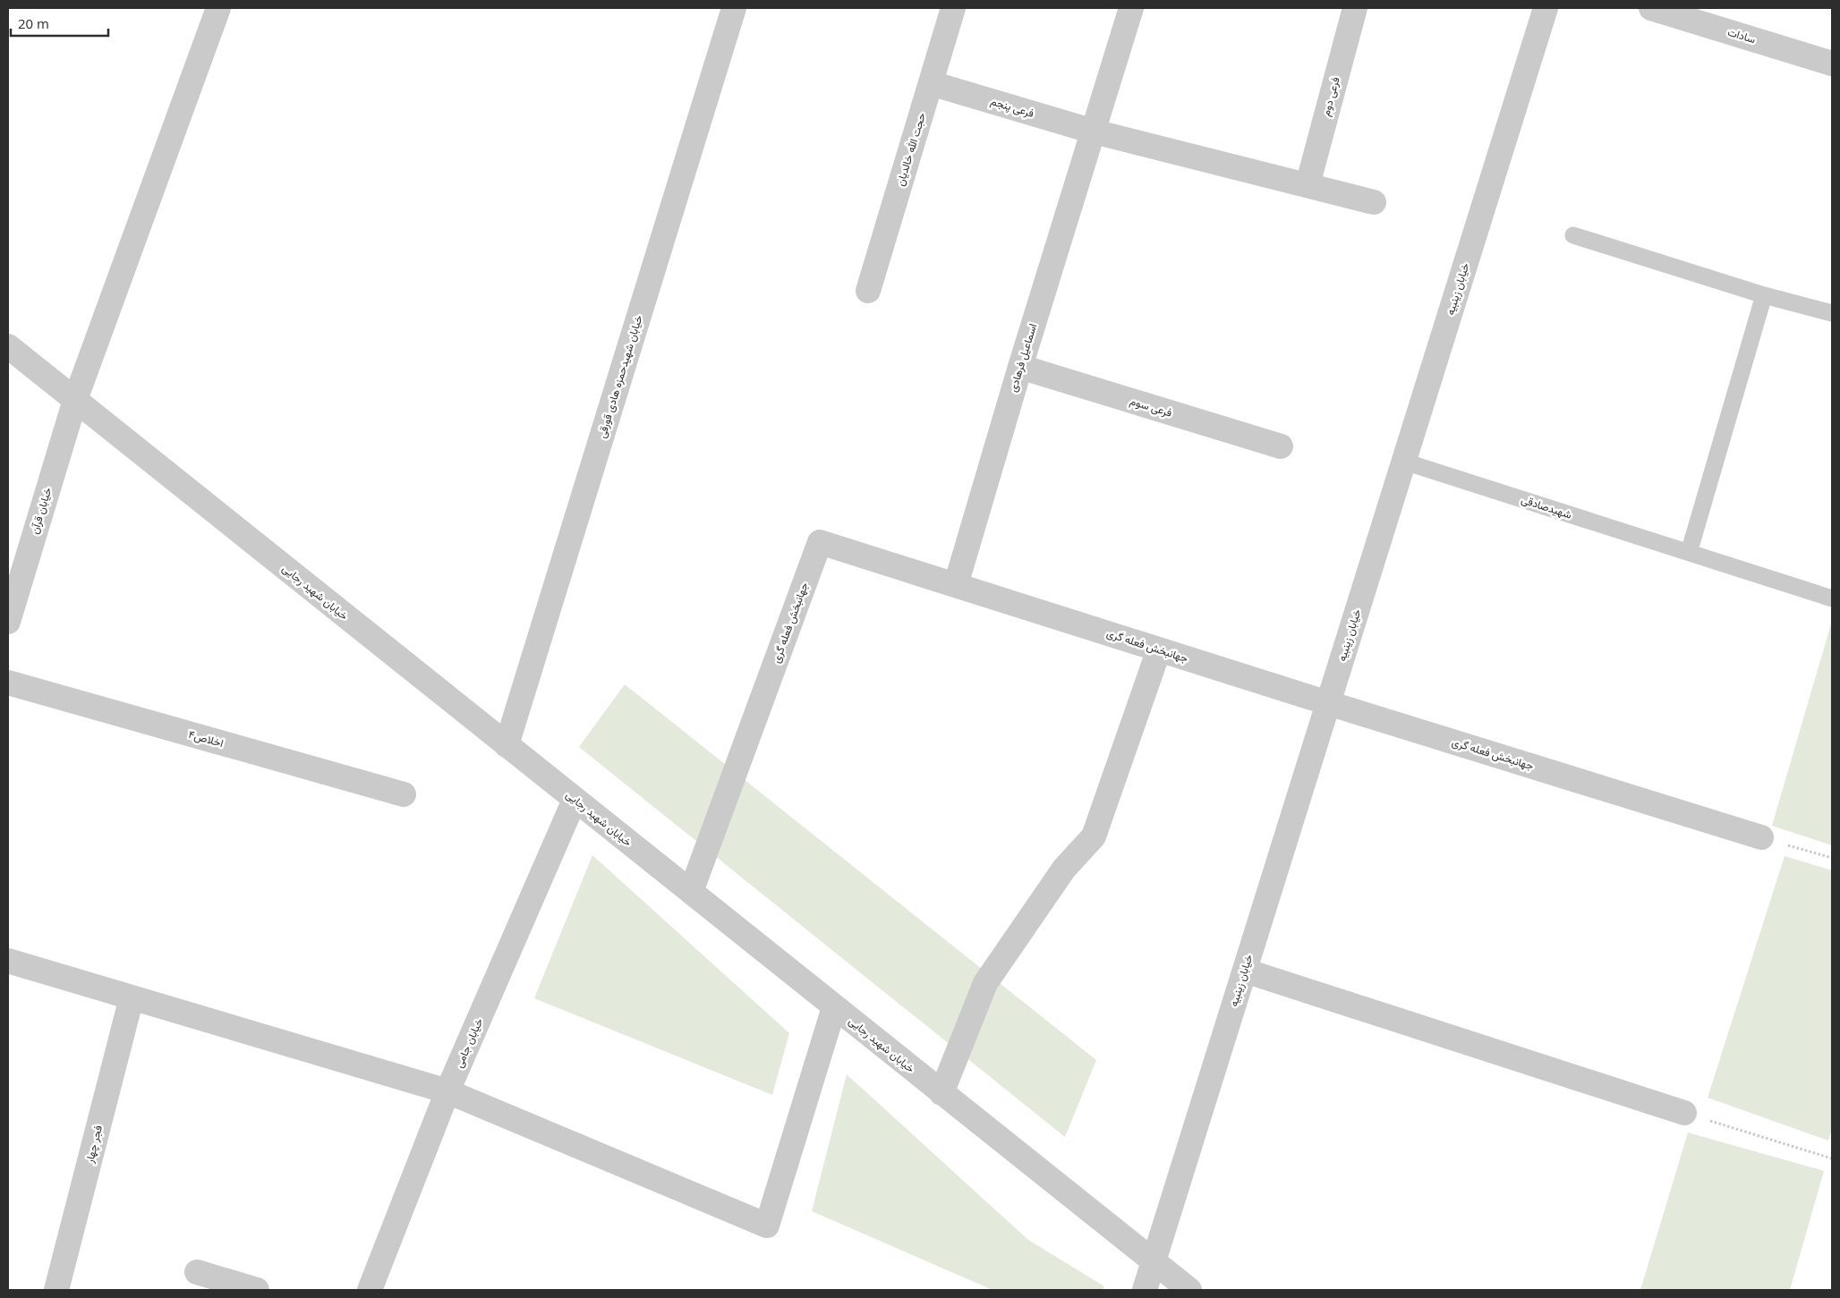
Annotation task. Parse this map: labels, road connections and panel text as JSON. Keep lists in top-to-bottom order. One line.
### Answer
{"streets":{"street":["سادات","فرعی دوم","فرعی پنجم","حجت الله خالدیان","خیابان زینبیه","اسماعیل فرهادی","خیابان شهیدحمزه هادی قورقی","فرعی سوم","خیابان قرآن","خیابان شهید رجایی","جهانبخش فعله گری","اخلاص۴","خیابان جامی","فجر چهار"],"lane":["شهیدصادقی"]},"crossings":[["فرعی پنجم","حجت الله خالدیان"],["فرعی پنجم","اسماعیل فرهادی"],["خیابان زینبیه","شهیدصادقی"],["خیابان زینبیه","خیابان شهید رجایی"],["خیابان زینبیه","جهانبخش فعله گری"],["اسماعیل فرهادی","فرعی سوم"],["اسماعیل فرهادی","جهانبخش فعله گری"],["خیابان شهیدحمزه هادی قورقی","خیابان شهید رجایی"],["خیابان قرآن","خیابان شهید رجایی"],["خیابان شهید رجایی","جهانبخش فعله گری"],["خیابان شهید رجایی","خیابان جامی"]],"scale_bar":"20 m"}
